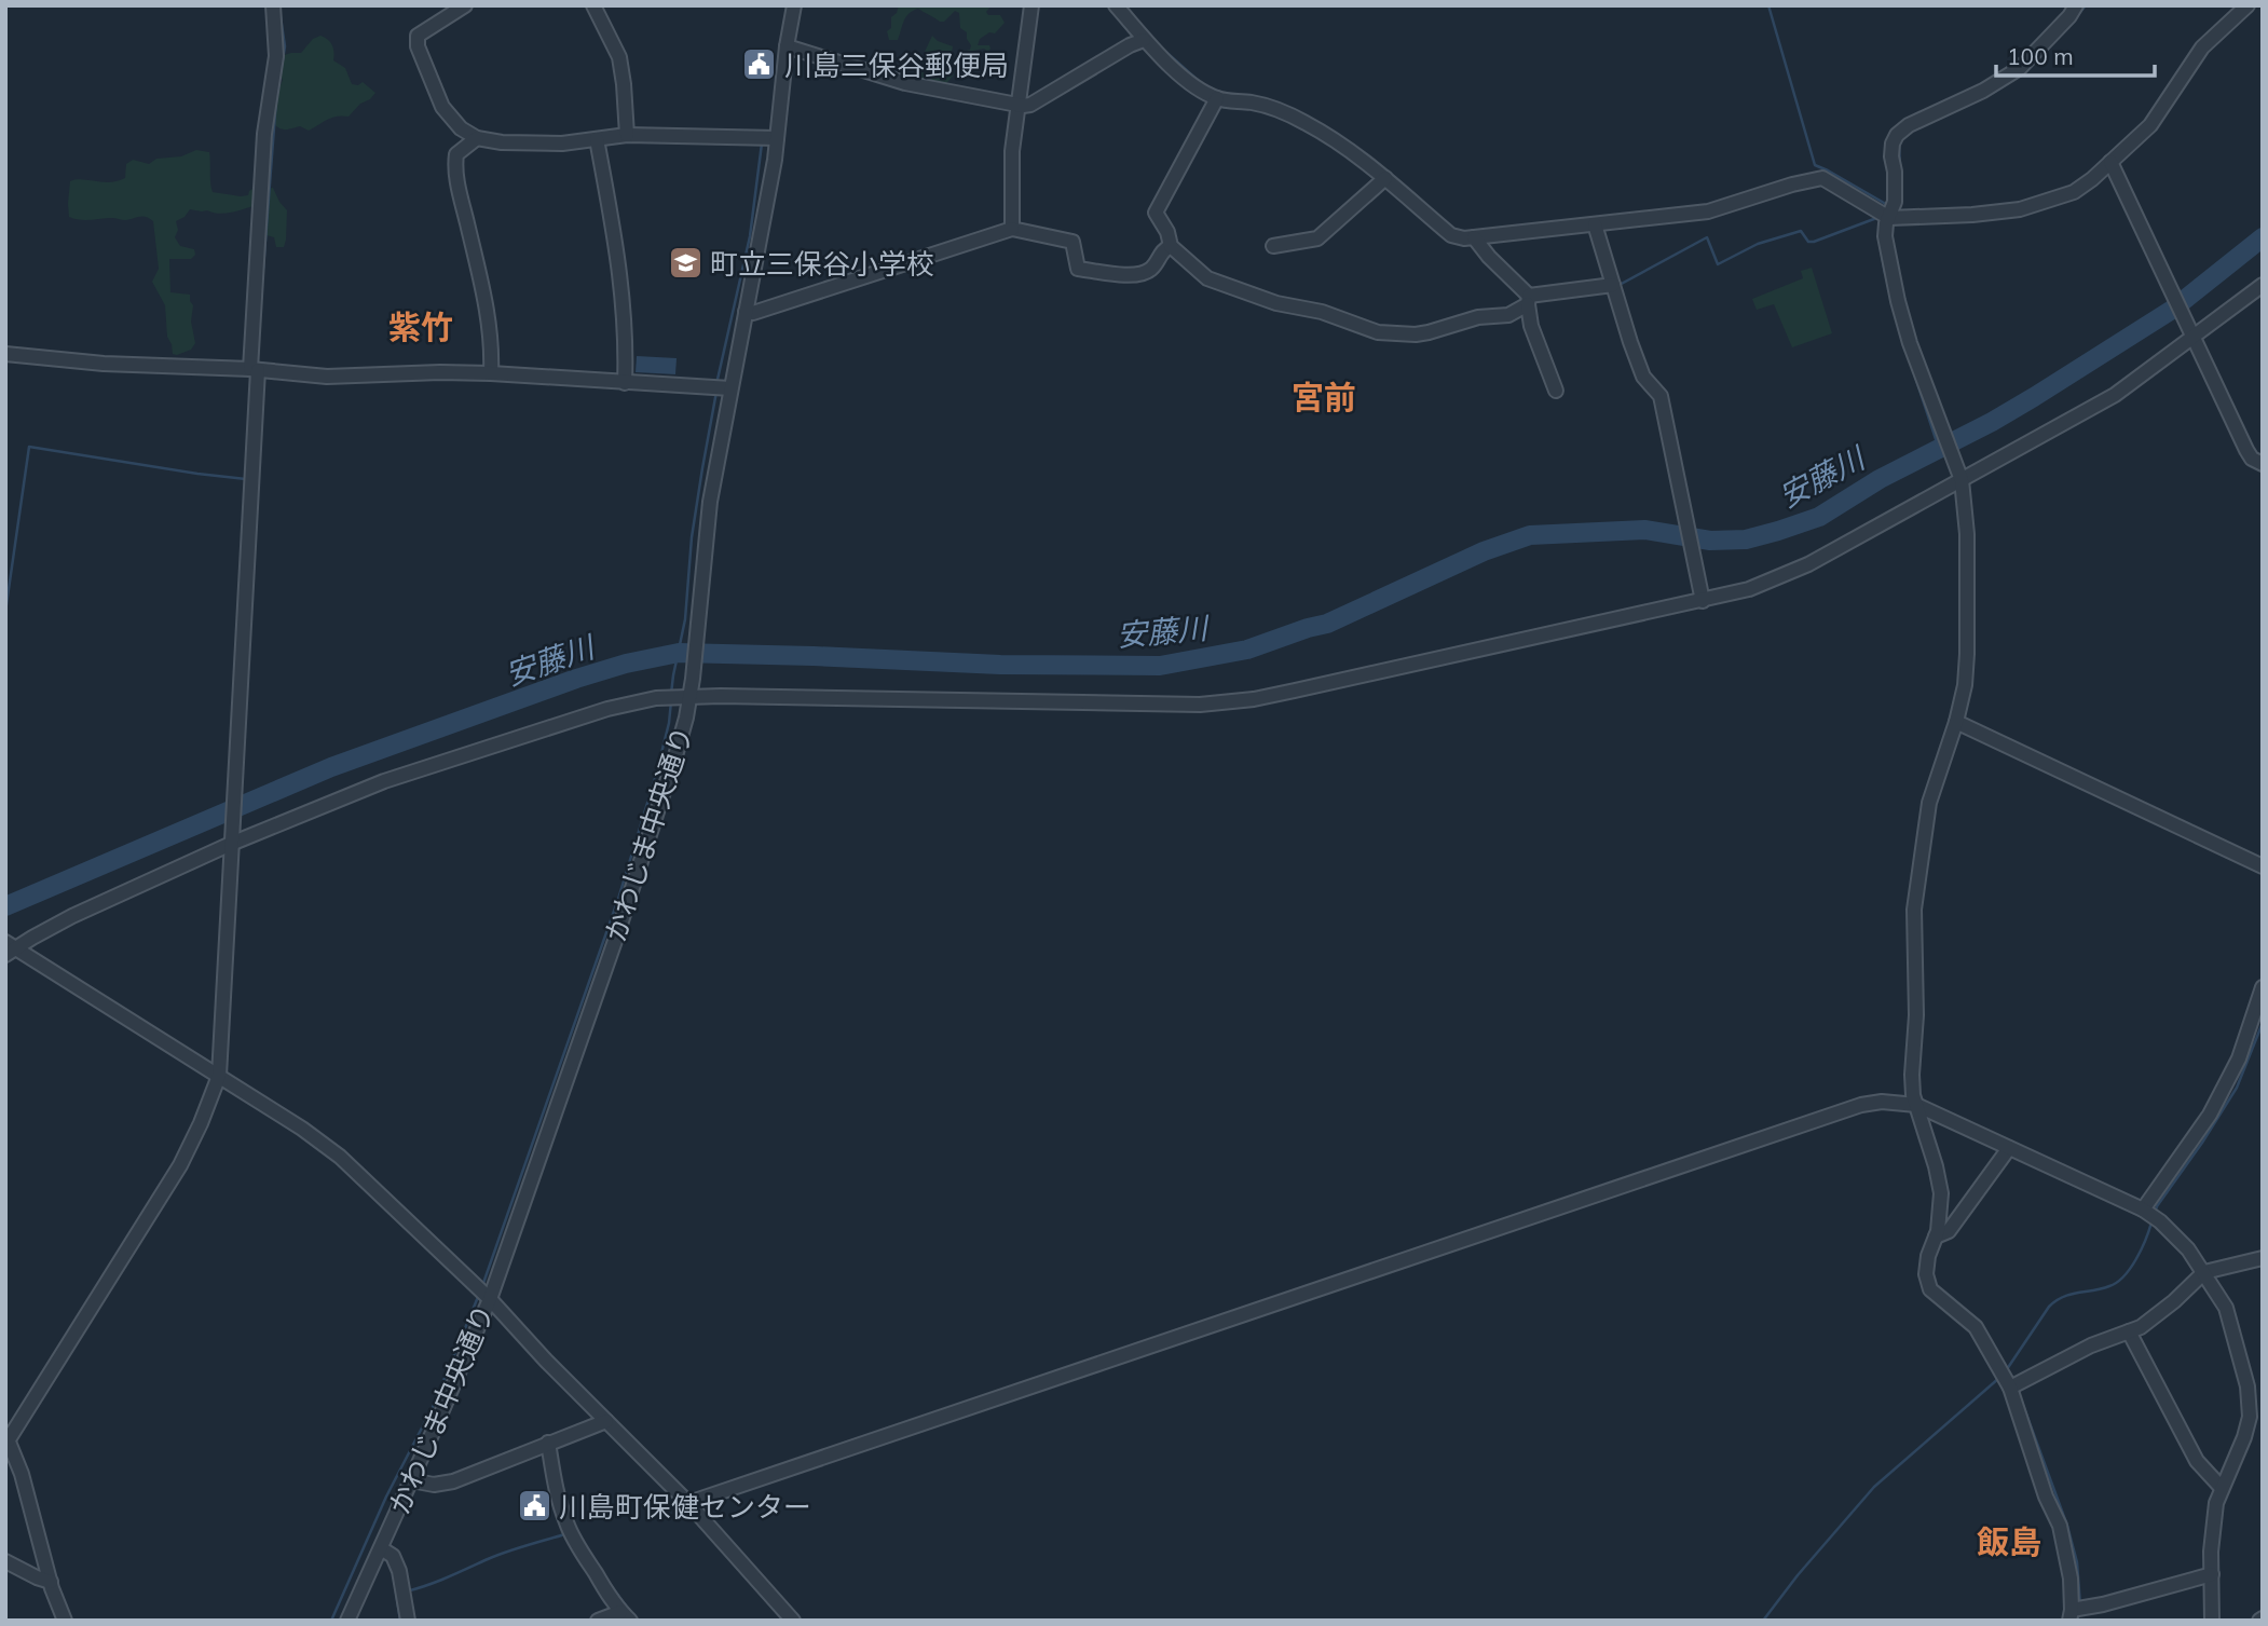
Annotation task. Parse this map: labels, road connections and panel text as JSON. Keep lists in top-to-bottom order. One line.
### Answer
{"streets":{"street":["かわじま中央通り"]},"districts":["紫竹","宮前","飯島"],"water":["安藤川"],"places":{"public building":["川島三保谷郵便局","川島町保健センター"],"school or university":["町立三保谷小学校"]},"scale_bar":"100 m"}
